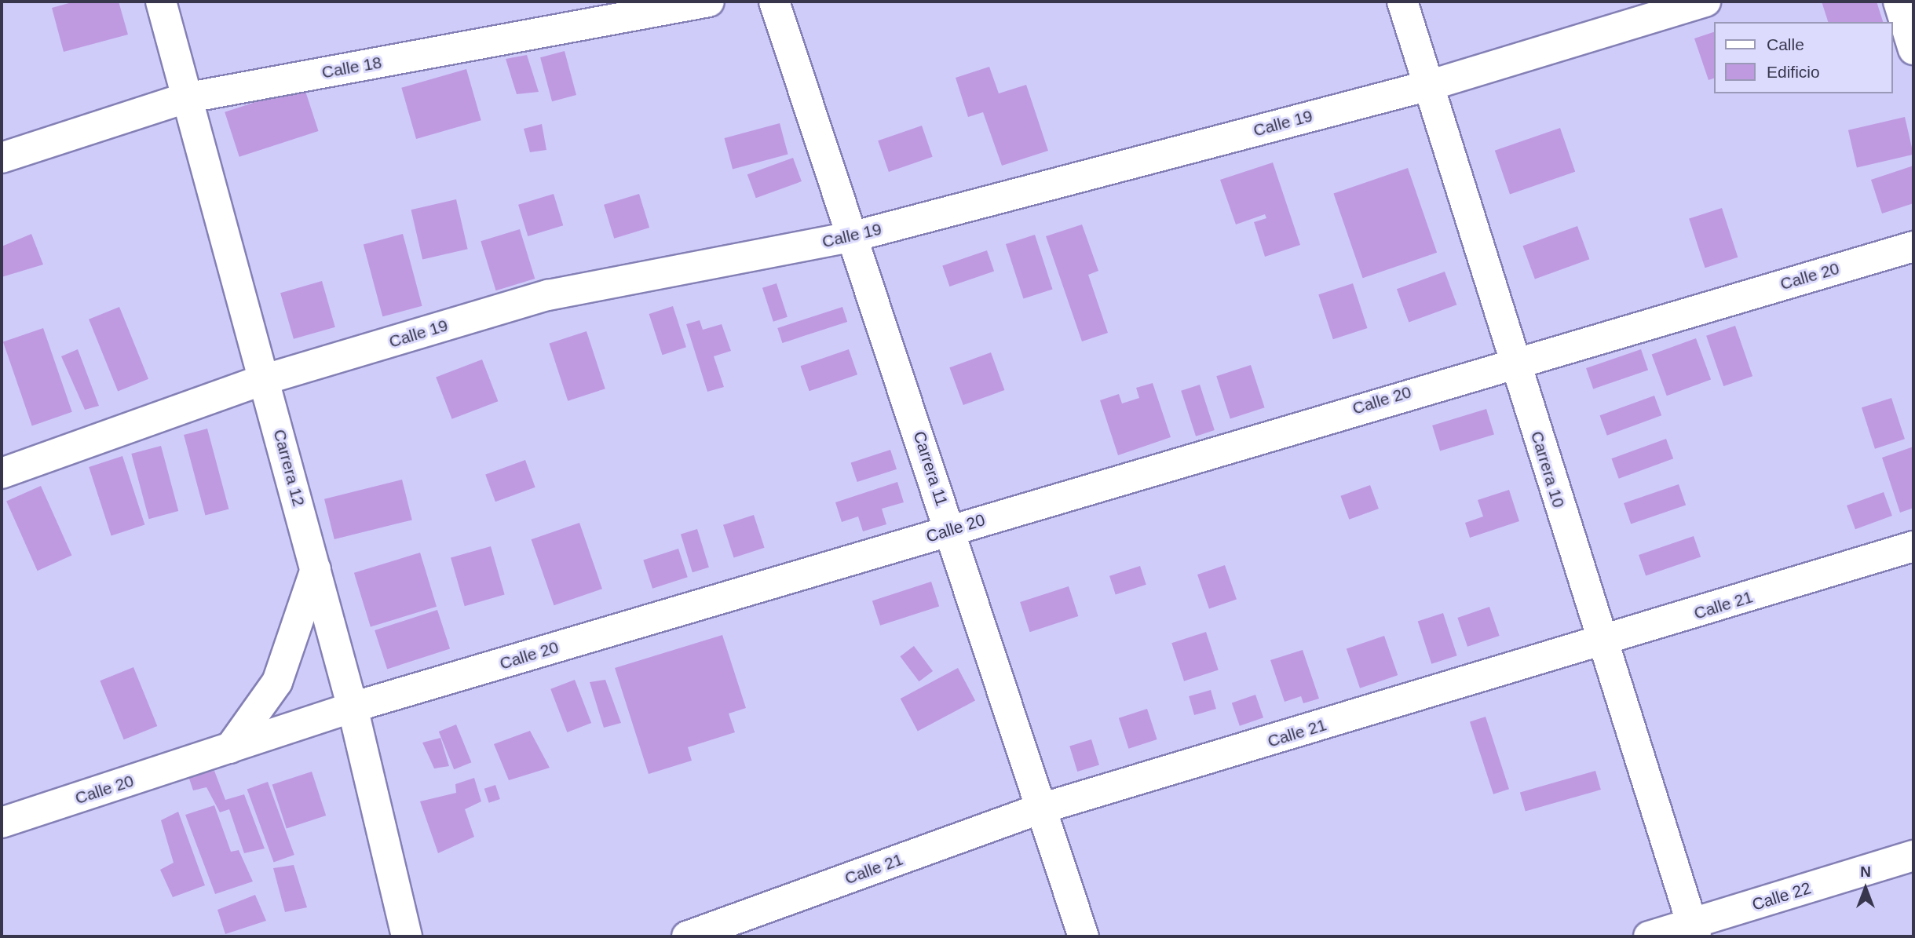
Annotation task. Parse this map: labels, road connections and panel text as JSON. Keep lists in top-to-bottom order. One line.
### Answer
{"streets":{"street":["Calle 18","Calle 19","Calle 20","Carrera 12","Carrera 11","Carrera 10","Calle 21","Calle 22"]},"crossings":[["Calle 18","Carrera 12"],["Calle 19","Carrera 12"],["Calle 19","Carrera 11"],["Calle 19","Carrera 10"],["Calle 20","Carrera 12"],["Calle 20","Carrera 11"],["Calle 20","Carrera 10"],["Carrera 11","Calle 21"],["Carrera 10","Calle 21"],["Carrera 10","Calle 22"]],"legend":["Calle","Edificio"],"north":"top"}
